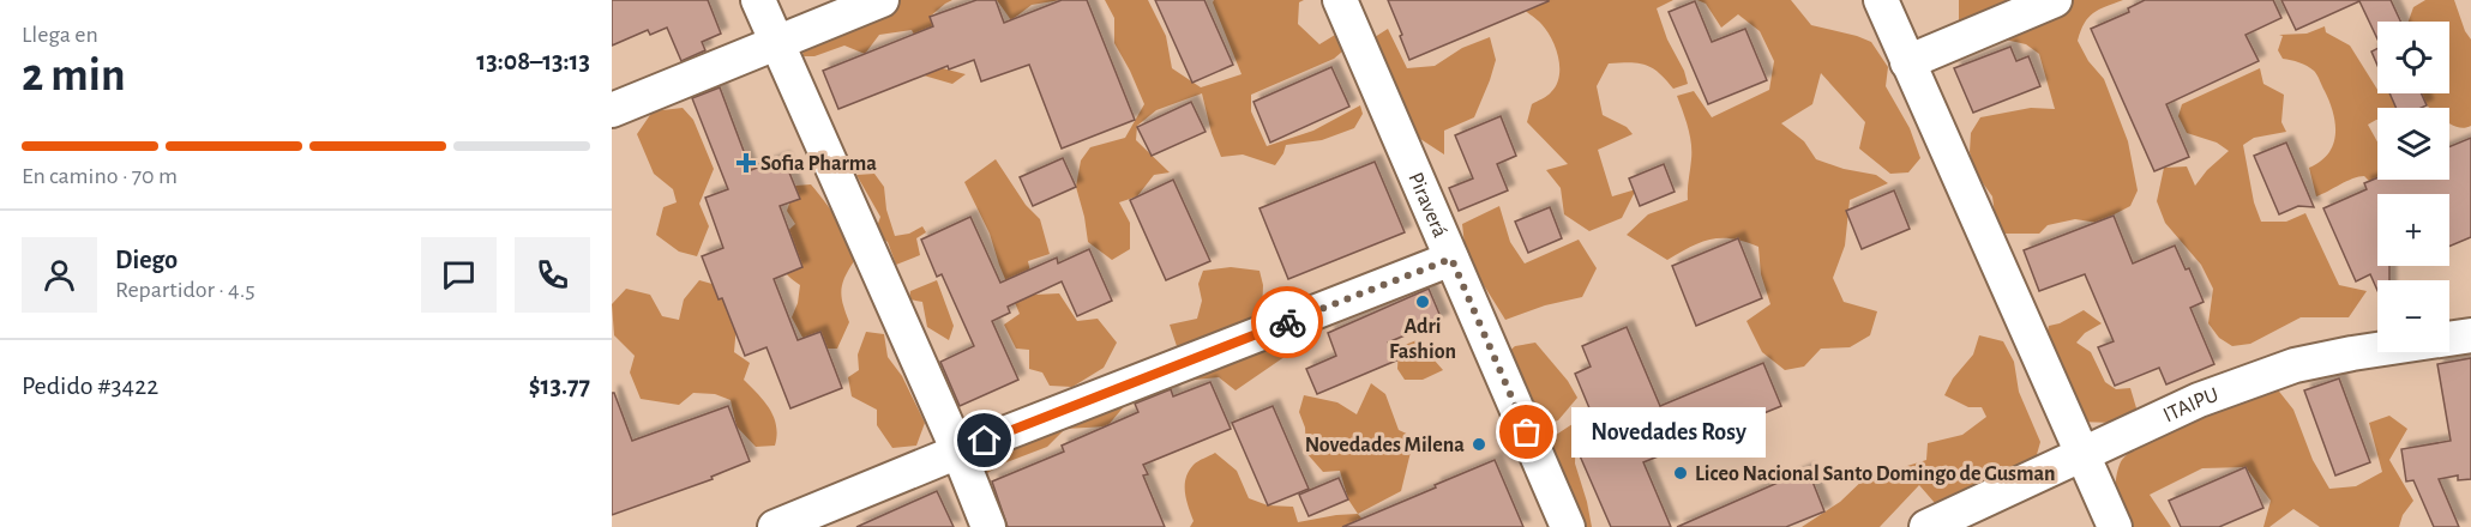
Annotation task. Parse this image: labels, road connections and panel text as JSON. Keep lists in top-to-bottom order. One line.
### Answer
{"streets":{"street":["Piraverá","ITAIPU"]},"places":{"health":["Sofia Pharma"],"other":["Adri Fashion","Novedades Rosy","Novedades Milena","Liceo Nacional Santo Domingo de Gusman"]},"page":{"heading":["2 min","Llega en","13:08–13:13"],"panel":["Diego","Repartidor · 4.5","Pedido #3422","$13.77"],"map_buttons":["+","−"],"bar":"En camino · 70 m","bubble":"Novedades Rosy"}}
